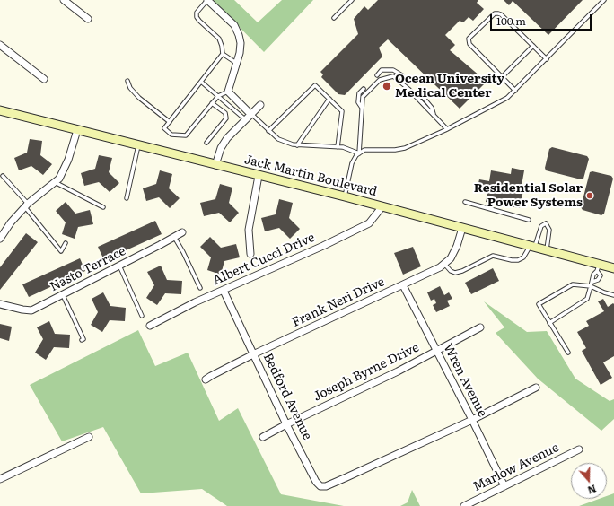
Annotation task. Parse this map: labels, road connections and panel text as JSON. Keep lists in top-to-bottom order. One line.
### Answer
{"streets":{"street":["Jack Martin Boulevard","Albert Cucci Drive","Nasto Terrace","Frank Neri Drive","Joseph Byrne Drive","Wren Avenue","Bedford Avenue","Marlow Avenue"]},"crossings":[["Jack Martin Boulevard","Albert Cucci Drive"],["Jack Martin Boulevard","Frank Neri Drive"],["Albert Cucci Drive","Bedford Avenue"],["Frank Neri Drive","Wren Avenue"],["Frank Neri Drive","Bedford Avenue"],["Joseph Byrne Drive","Wren Avenue"],["Joseph Byrne Drive","Bedford Avenue"],["Wren Avenue","Bedford Avenue"],["Wren Avenue","Marlow Avenue"]],"places":["Ocean University Medical Center","Residential Solar Power Systems"],"scale_bar":"100 m","north":"bottom"}
